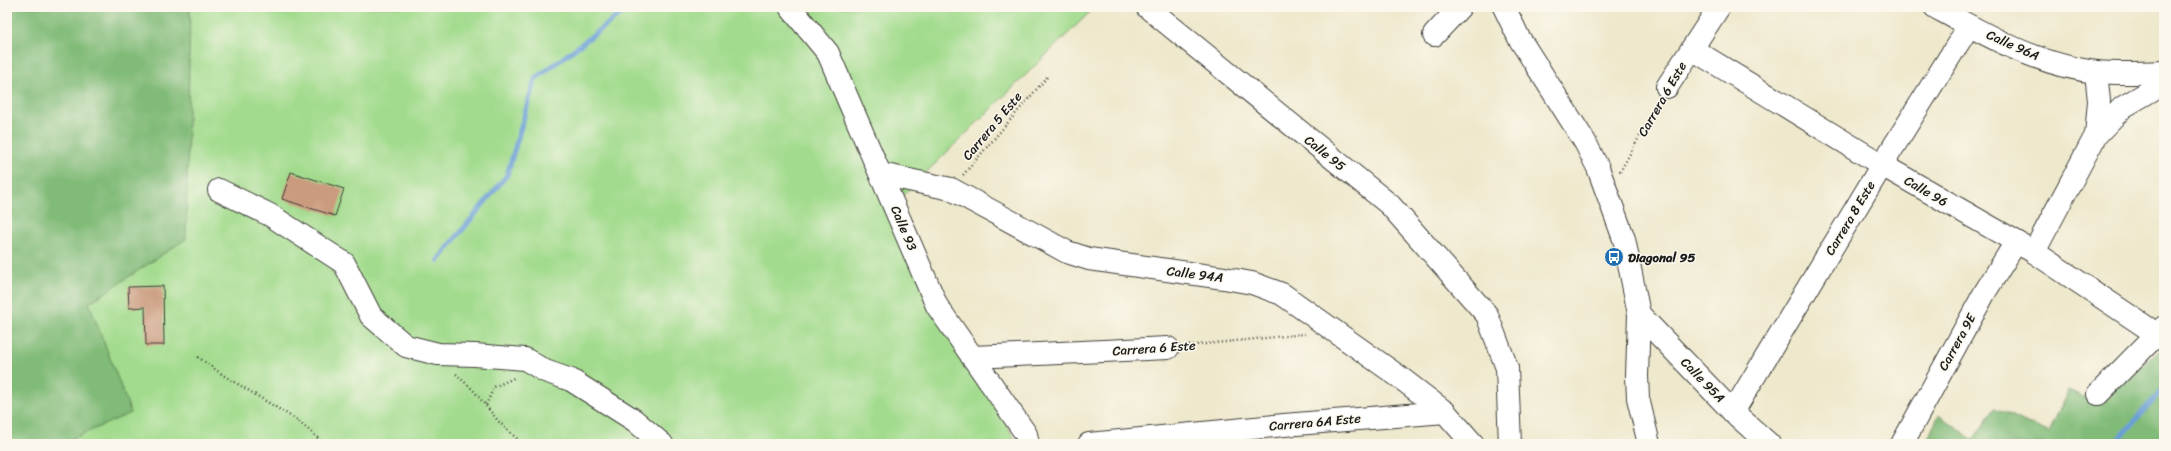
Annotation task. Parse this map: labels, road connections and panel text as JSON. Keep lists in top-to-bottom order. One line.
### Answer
{"streets":{"street":["Calle 96A","Carrera 6 Este","Calle 95","Calle 96","Carrera 8 Este","Calle 93","Calle 94A","Carrera 9E","Calle 95A","Carrera 6A Este"],"path":["Carrera 5 Este"]},"crossings":[["Calle 96A","Carrera 8 Este"],["Calle 96A","Carrera 9E"],["Carrera 6 Este","Calle 96"],["Carrera 6 Este","Calle 93"],["Carrera 6 Este","Calle 94A"],["Carrera 5 Este","Calle 94A"],["Calle 96","Carrera 8 Este"],["Calle 96","Carrera 9E"],["Carrera 8 Este","Calle 95A"],["Calle 93","Calle 94A"],["Calle 94A","Carrera 6A Este"]],"places":{"bus stop":["Diagonal 95"]}}
